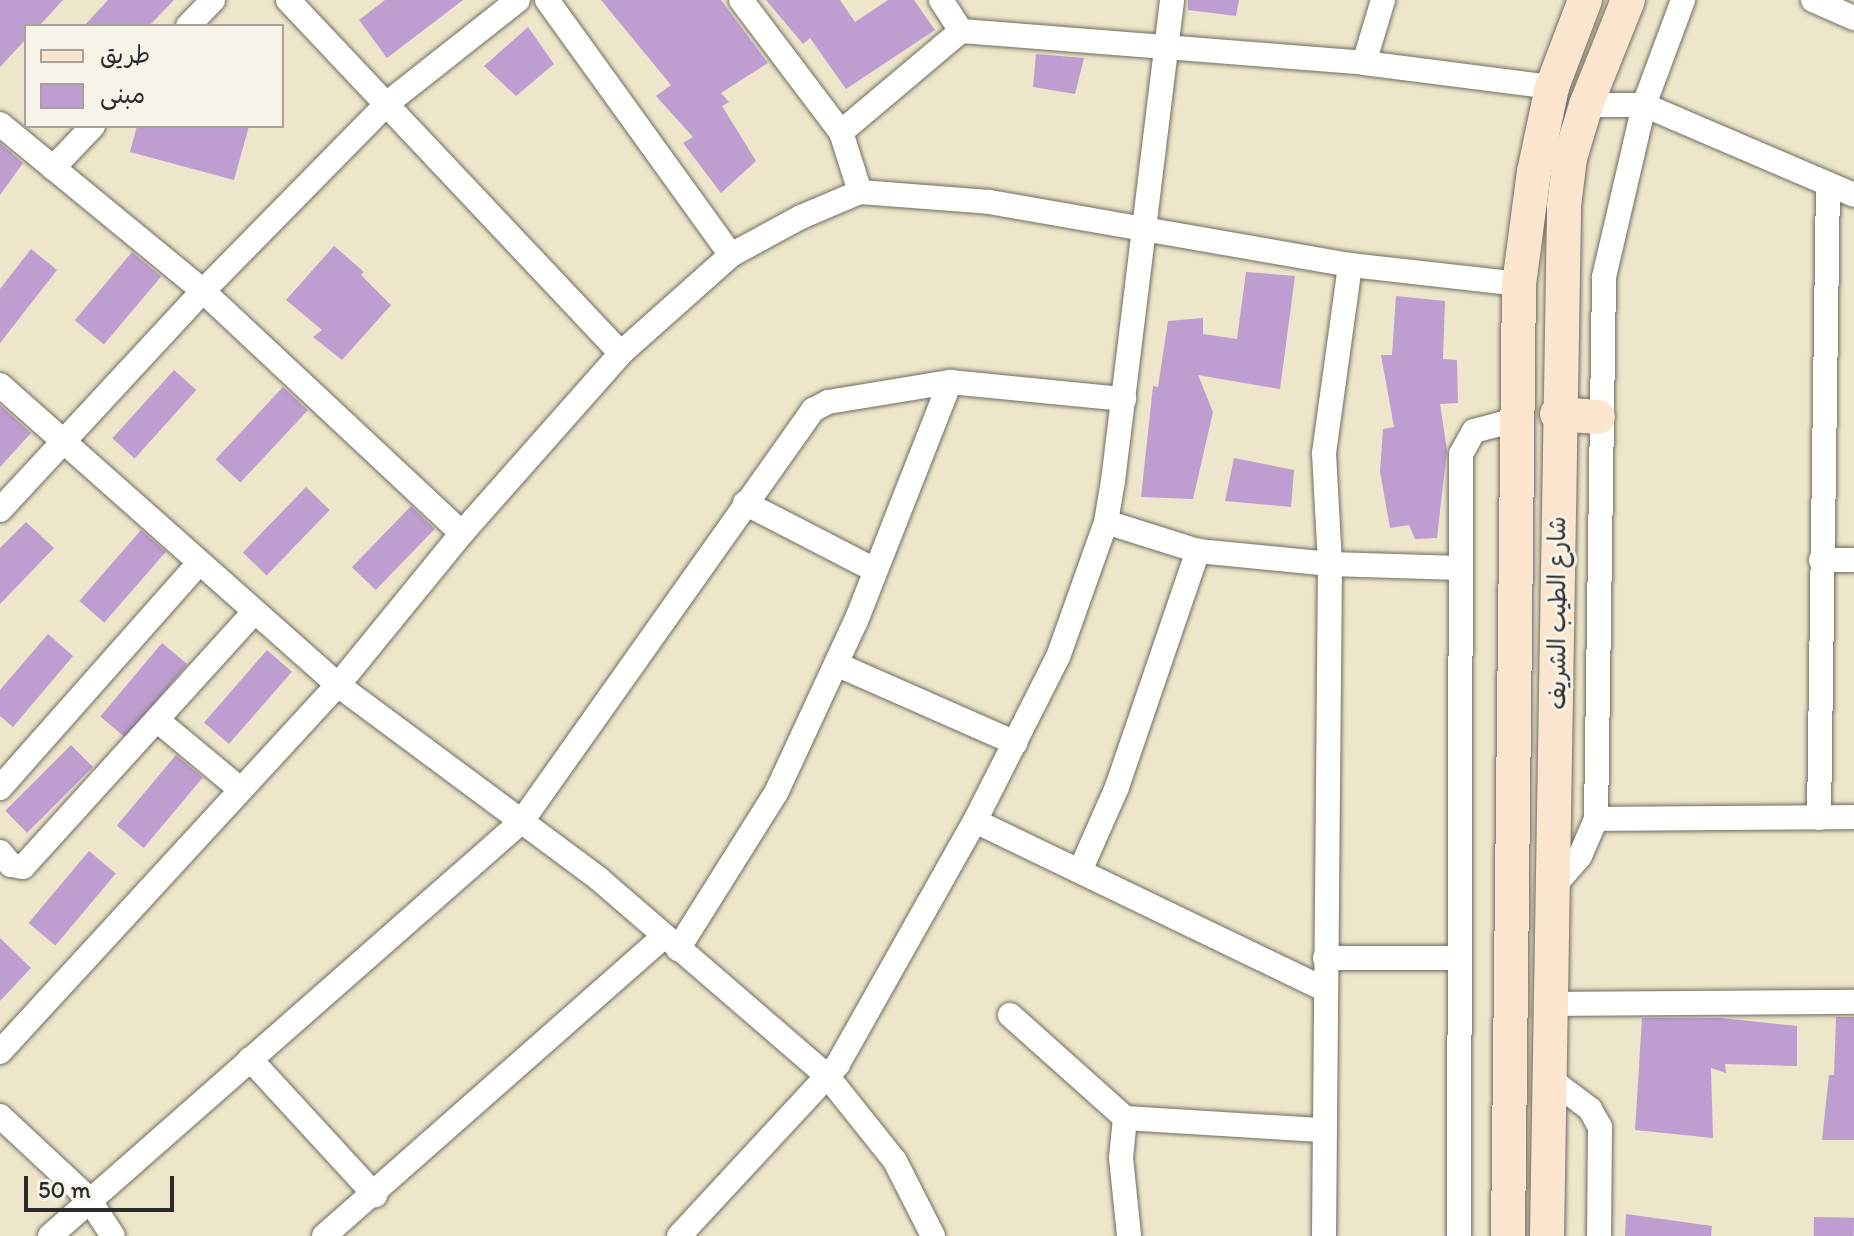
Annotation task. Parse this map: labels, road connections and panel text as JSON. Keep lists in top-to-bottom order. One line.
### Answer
{"streets":{"main road":["شارع الطيب الشريف"]},"legend":["طريق","مبنى"],"scale_bar":"50 m"}
